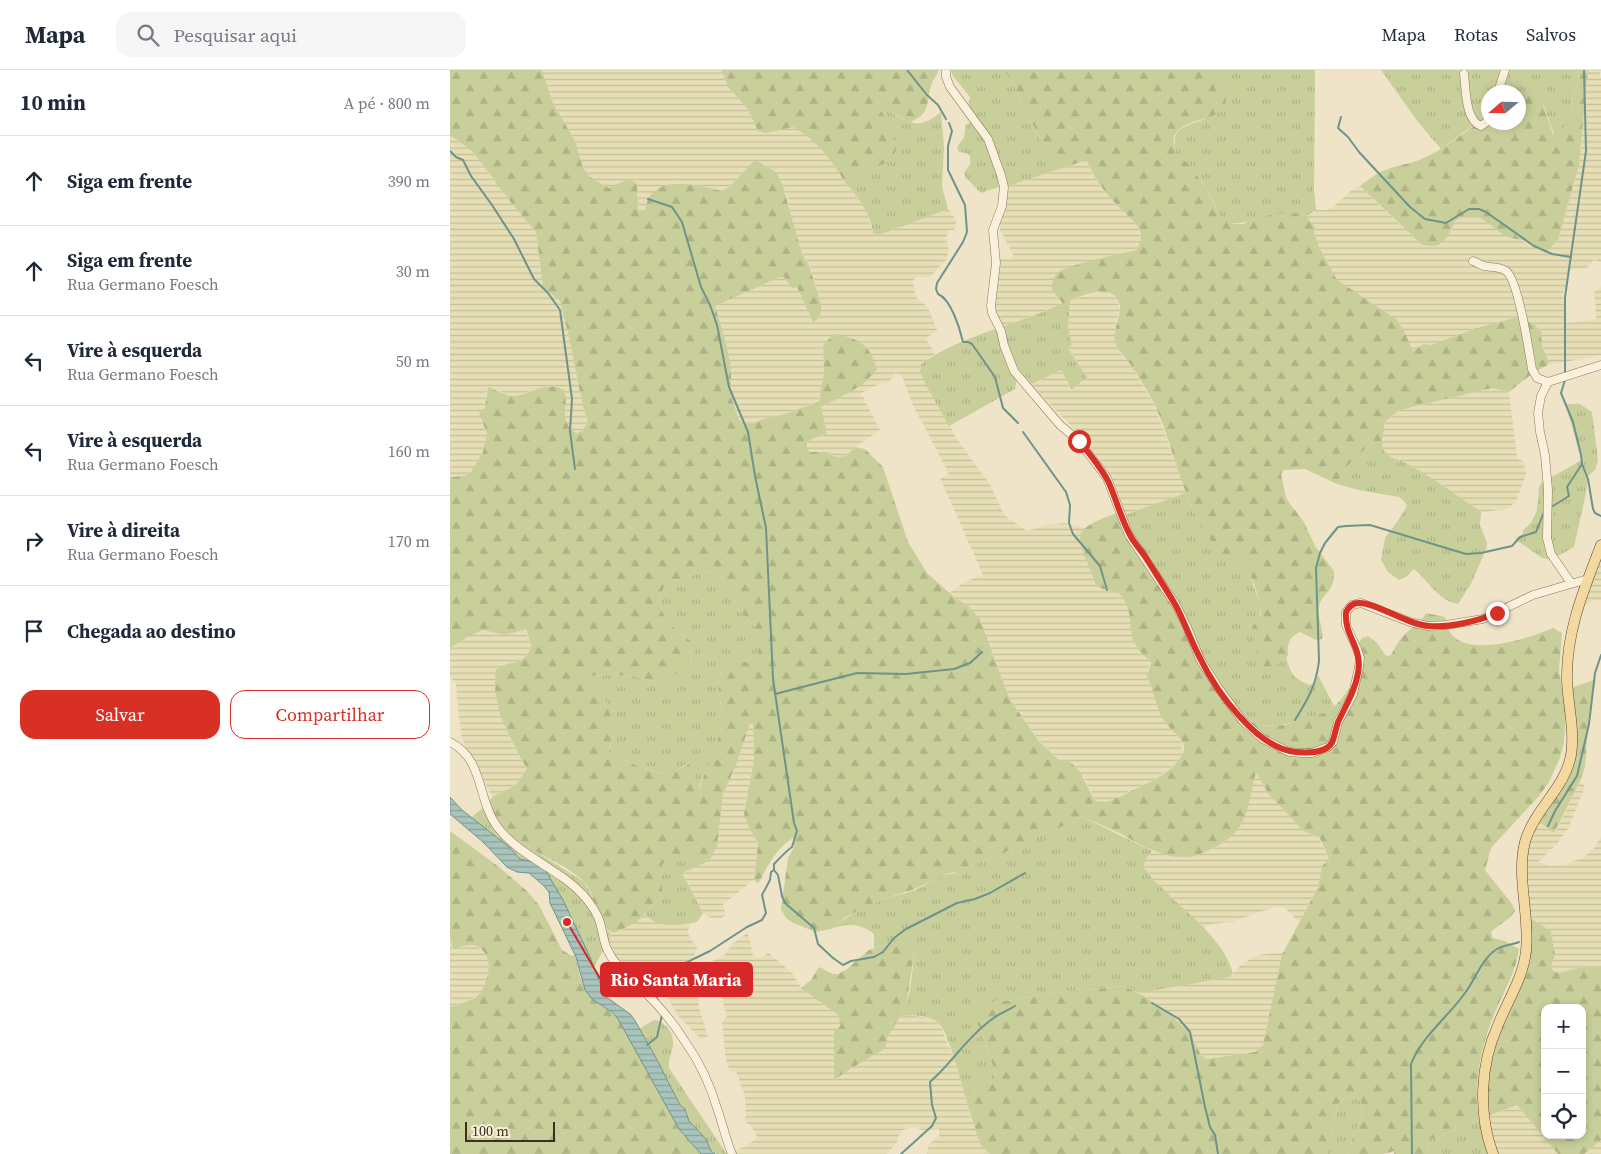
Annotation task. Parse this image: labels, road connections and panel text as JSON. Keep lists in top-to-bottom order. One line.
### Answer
{"places":["Rio Santa Maria"],"scale_bar":"100 m","north":"left","page":{"header":"Mapa","search":"Pesquisar aqui","nav":["Mapa","Rotas","Salvos"],"heading":["10 min","A pé · 800 m"],"list":[["Siga em frente","390 m"],["Siga em frente","Rua Germano Foesch","30 m"],["Vire à esquerda","Rua Germano Foesch","50 m"],["Vire à esquerda","Rua Germano Foesch","160 m"],["Vire à direita","Rua Germano Foesch","170 m"],"Chegada ao destino"],"buttons":["Salvar","Compartilhar"],"map_buttons":["+","−"],"scale":"100 m"}}
